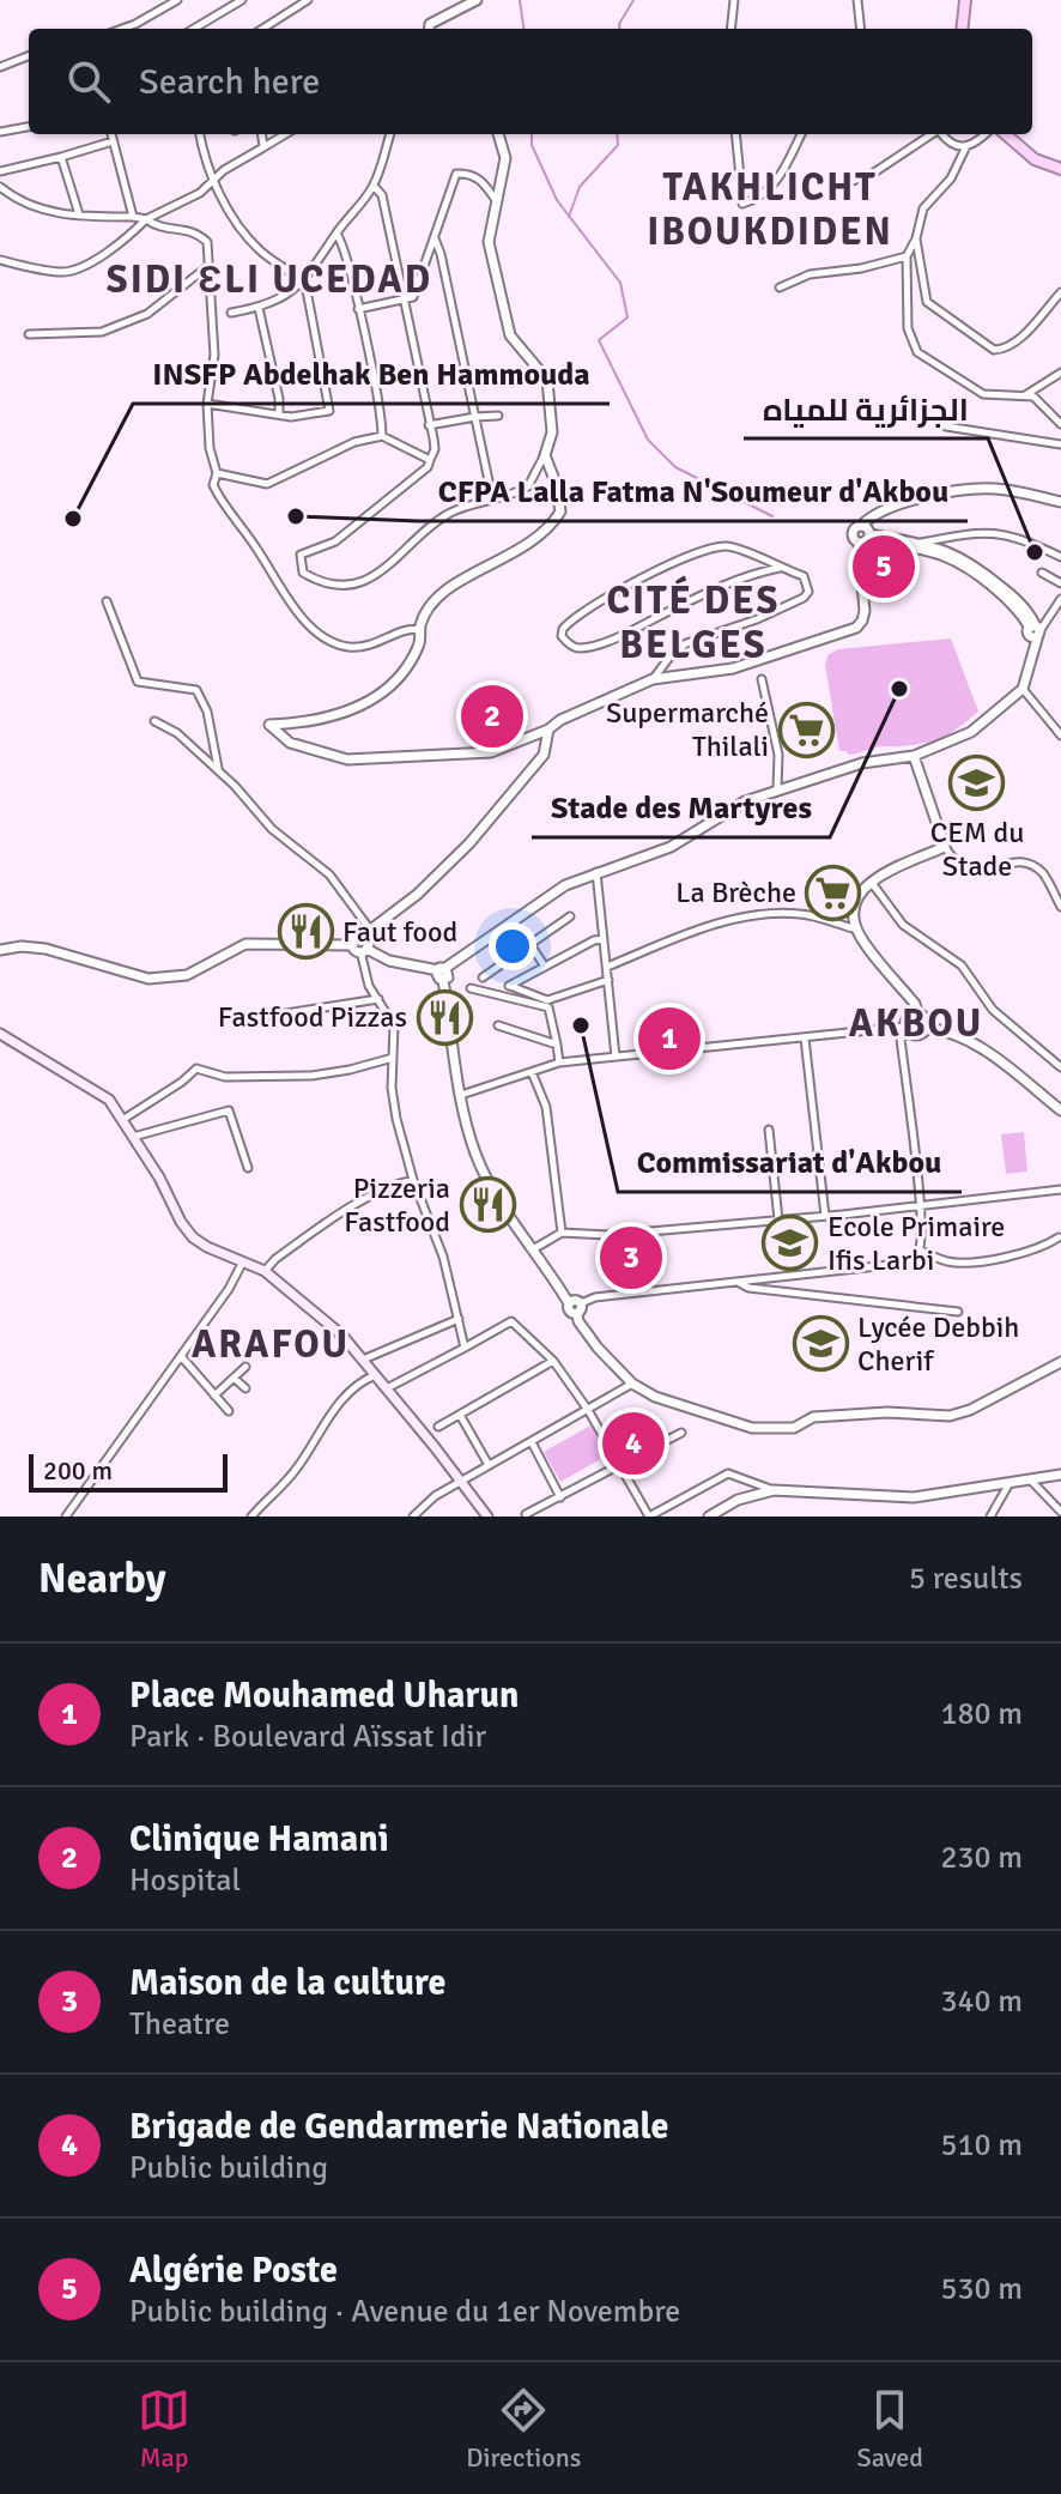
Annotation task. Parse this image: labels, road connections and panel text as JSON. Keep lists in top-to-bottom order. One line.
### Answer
{"districts":["TAKHLICHT IBOUKDIDEN","SIDI ƐLI UCEDAD","CITÉ DES BELGES","AKBOU","ARAFOU"],"places":{"other":["CFPA Lalla Fatma N'Soumeur d'Akbou","INSFP Abdelhak Ben Hammouda","الجزائرية للمياه","Stade des Martyres","Commissariat d'Akbou"],"supermarket":["Supermarché Thilali","La Brèche"],"school or university":["CEM du Stade","Ecole Primaire Ifis Larbi","Lycée Debbih Cherif"],"restaurant":["Faut food","Fastfood Pizzas","Pizzeria Fastfood"]},"scale_bar":"200 m","page":{"search":"Search here","pins":["5","2","1","3","4"],"scale":"200 m","heading":["Nearby","5 results"],"list":[{"mark":"1","name":"Place Mouhamed Uharun","note":"Park · Boulevard Aïssat Idir","value":"180 m"},{"mark":"2","name":"Clinique Hamani","note":"Hospital","value":"230 m"},{"mark":"3","name":"Maison de la culture","note":"Theatre","value":"340 m"},{"mark":"4","name":"Brigade de Gendarmerie Nationale","note":"Public building","value":"510 m"},{"mark":"5","name":"Algérie Poste","note":"Public building · Avenue du 1er Novembre","value":"530 m"}],"nav":["Map","Directions","Saved"]}}
